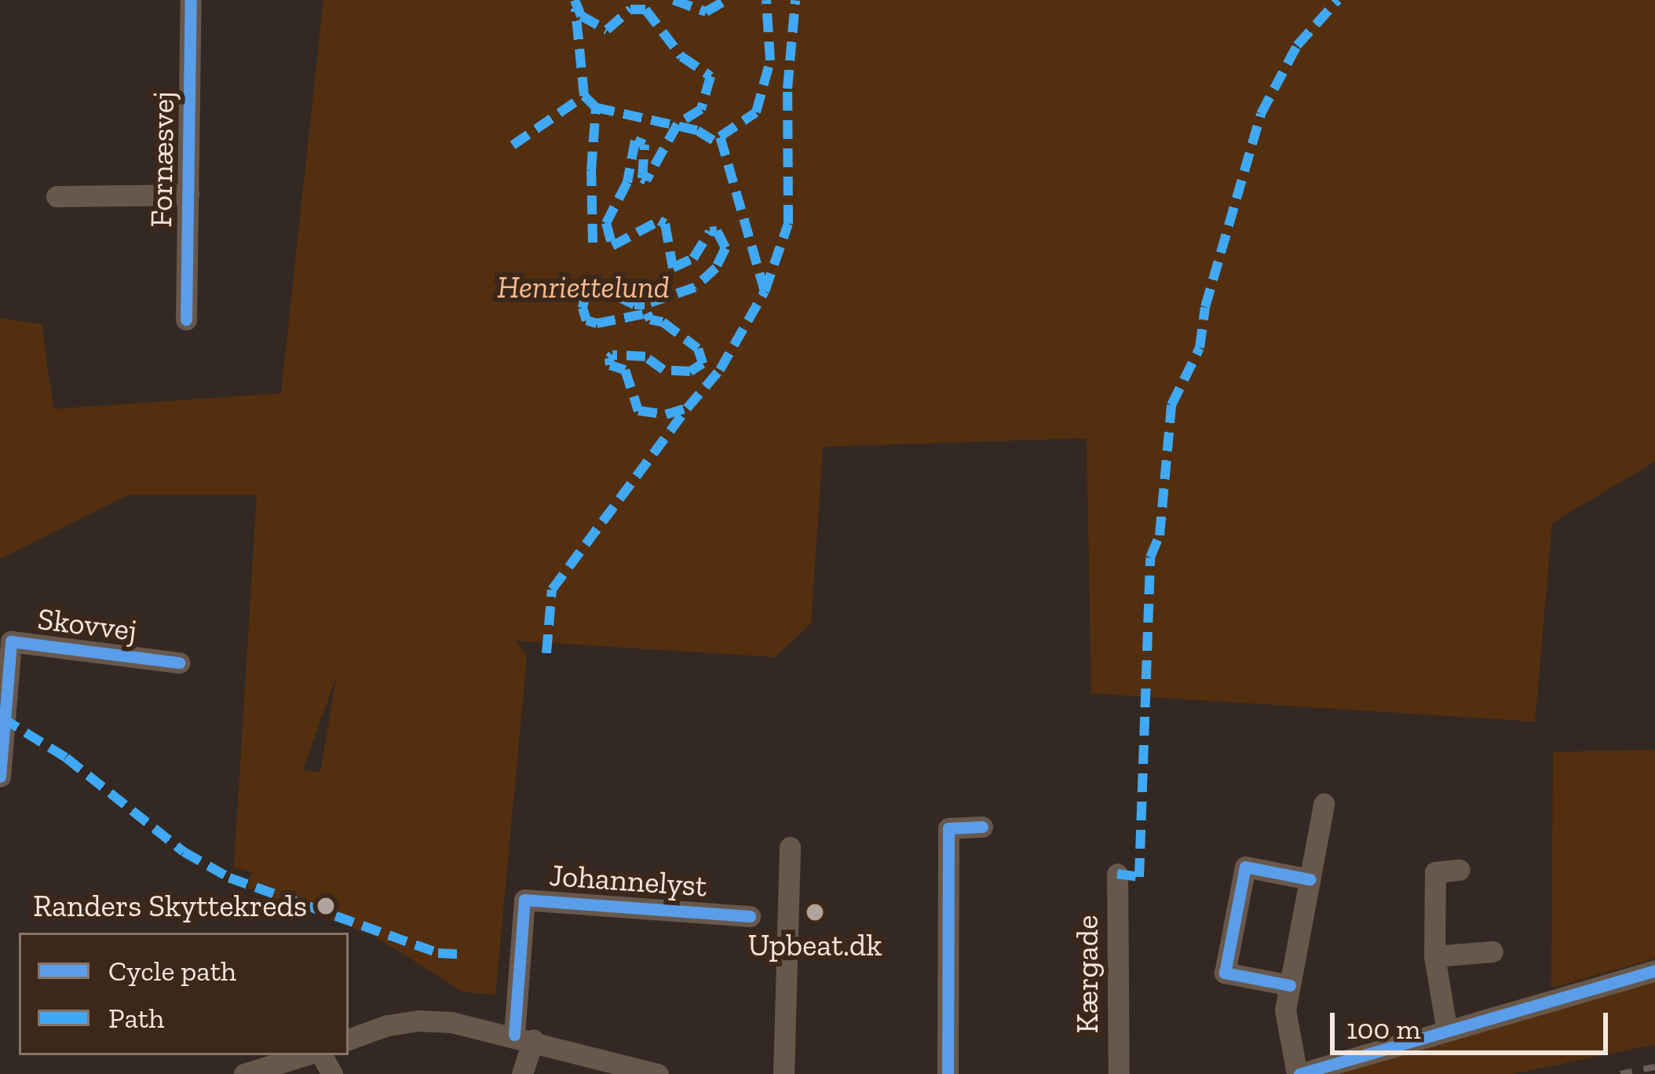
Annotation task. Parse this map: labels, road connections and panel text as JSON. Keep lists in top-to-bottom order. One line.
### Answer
{"streets":{"street":["Fornæsvej","Skovvej","Johannelyst","Kærgade"]},"parks":["Henriettelund"],"places":["Randers Skyttekreds","Upbeat.dk"],"legend":["Cycle path","Path"],"scale_bar":"100 m"}
